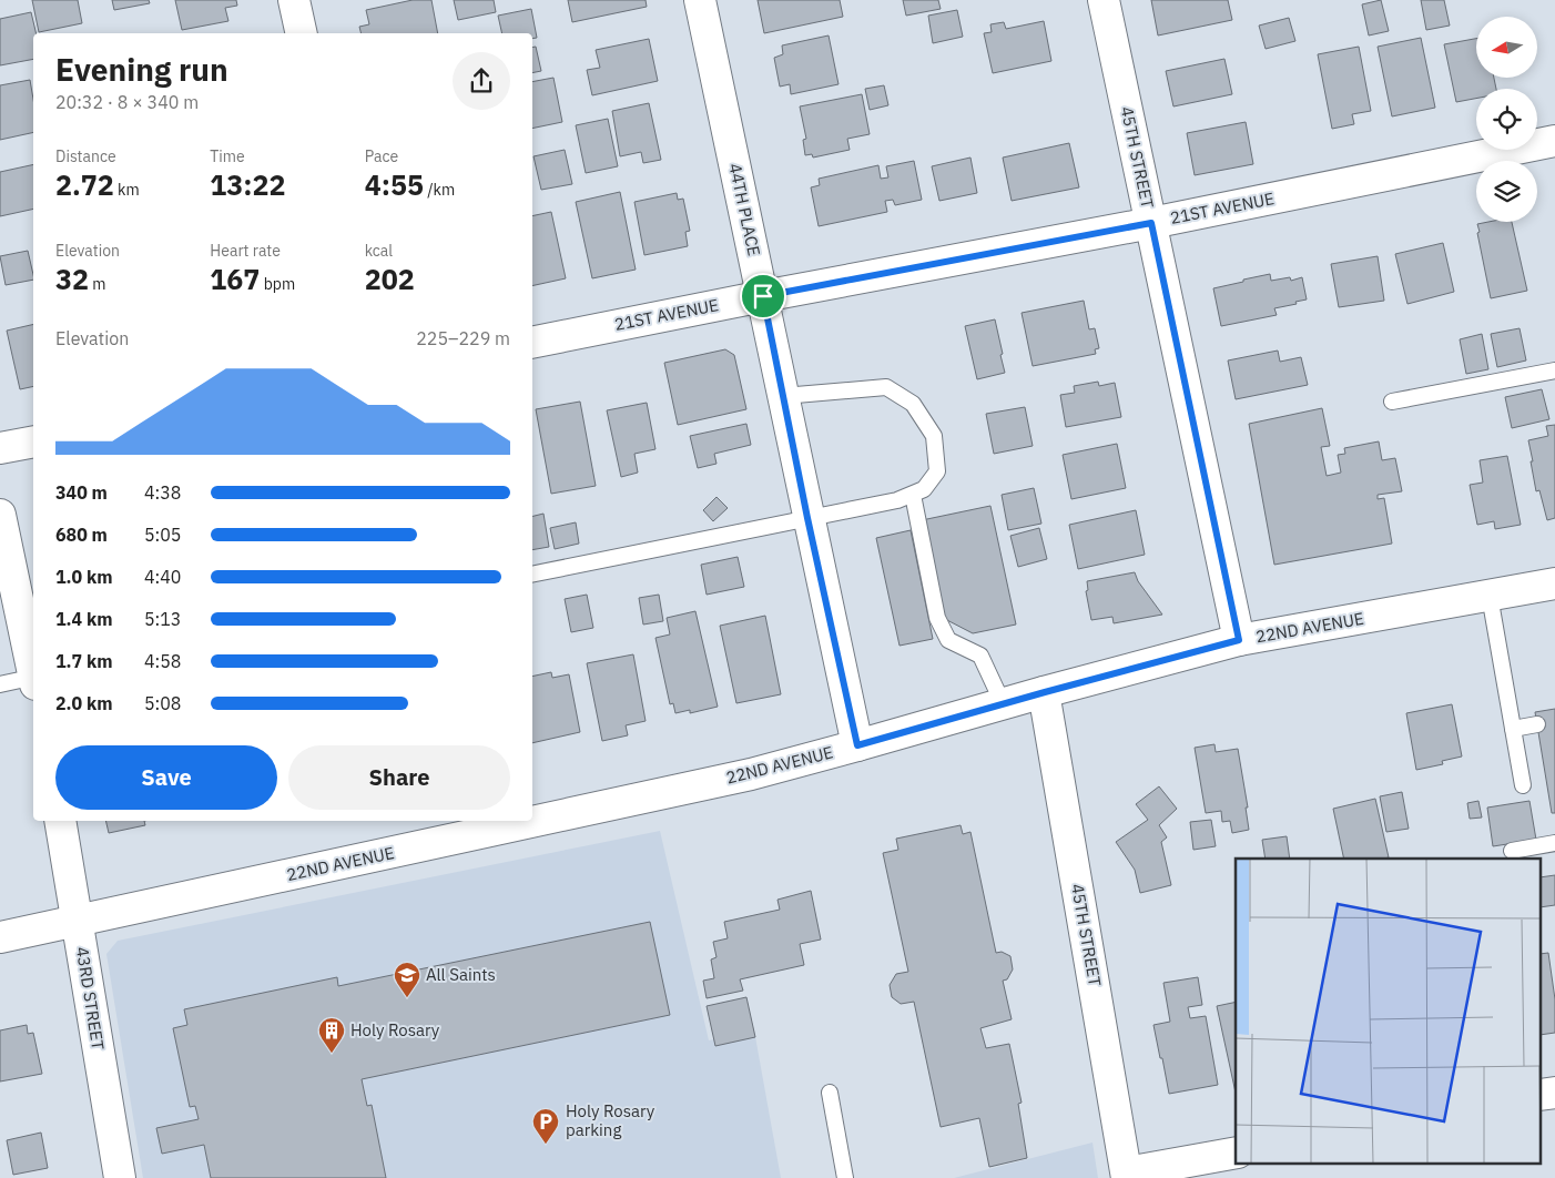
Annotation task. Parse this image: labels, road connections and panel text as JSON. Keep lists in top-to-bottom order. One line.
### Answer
{"streets":{"street":["45TH STREET","21ST AVENUE","44TH PLACE","22ND AVENUE","43RD STREET"]},"crossings":[["45TH STREET","21ST AVENUE"],["45TH STREET","22ND AVENUE"],["21ST AVENUE","44TH PLACE"],["44TH PLACE","22ND AVENUE"],["22ND AVENUE","43RD STREET"]],"places":{"school or university":["All Saints"],"building":["Holy Rosary"],"parking":["Holy Rosary parking"]},"north":"left","page":{"heading":["Evening run","20:32 · 8 × 340 m"],"stats":[["Distance","2.72 km"],["Time","13:22"],["Pace","4:55 /km"],["Elevation","32 m"],["Heart rate","167 bpm"],["kcal","202"]],"chart":["Elevation","225–229 m"],"list":[{"name":"340 m","note":"4:38"},{"name":"680 m","note":"5:05"},{"name":"1.0 km","note":"4:40"},{"name":"1.4 km","note":"5:13"},{"name":"1.7 km","note":"4:58"},{"name":"2.0 km","note":"5:08"}],"buttons":["Save","Share"]}}
